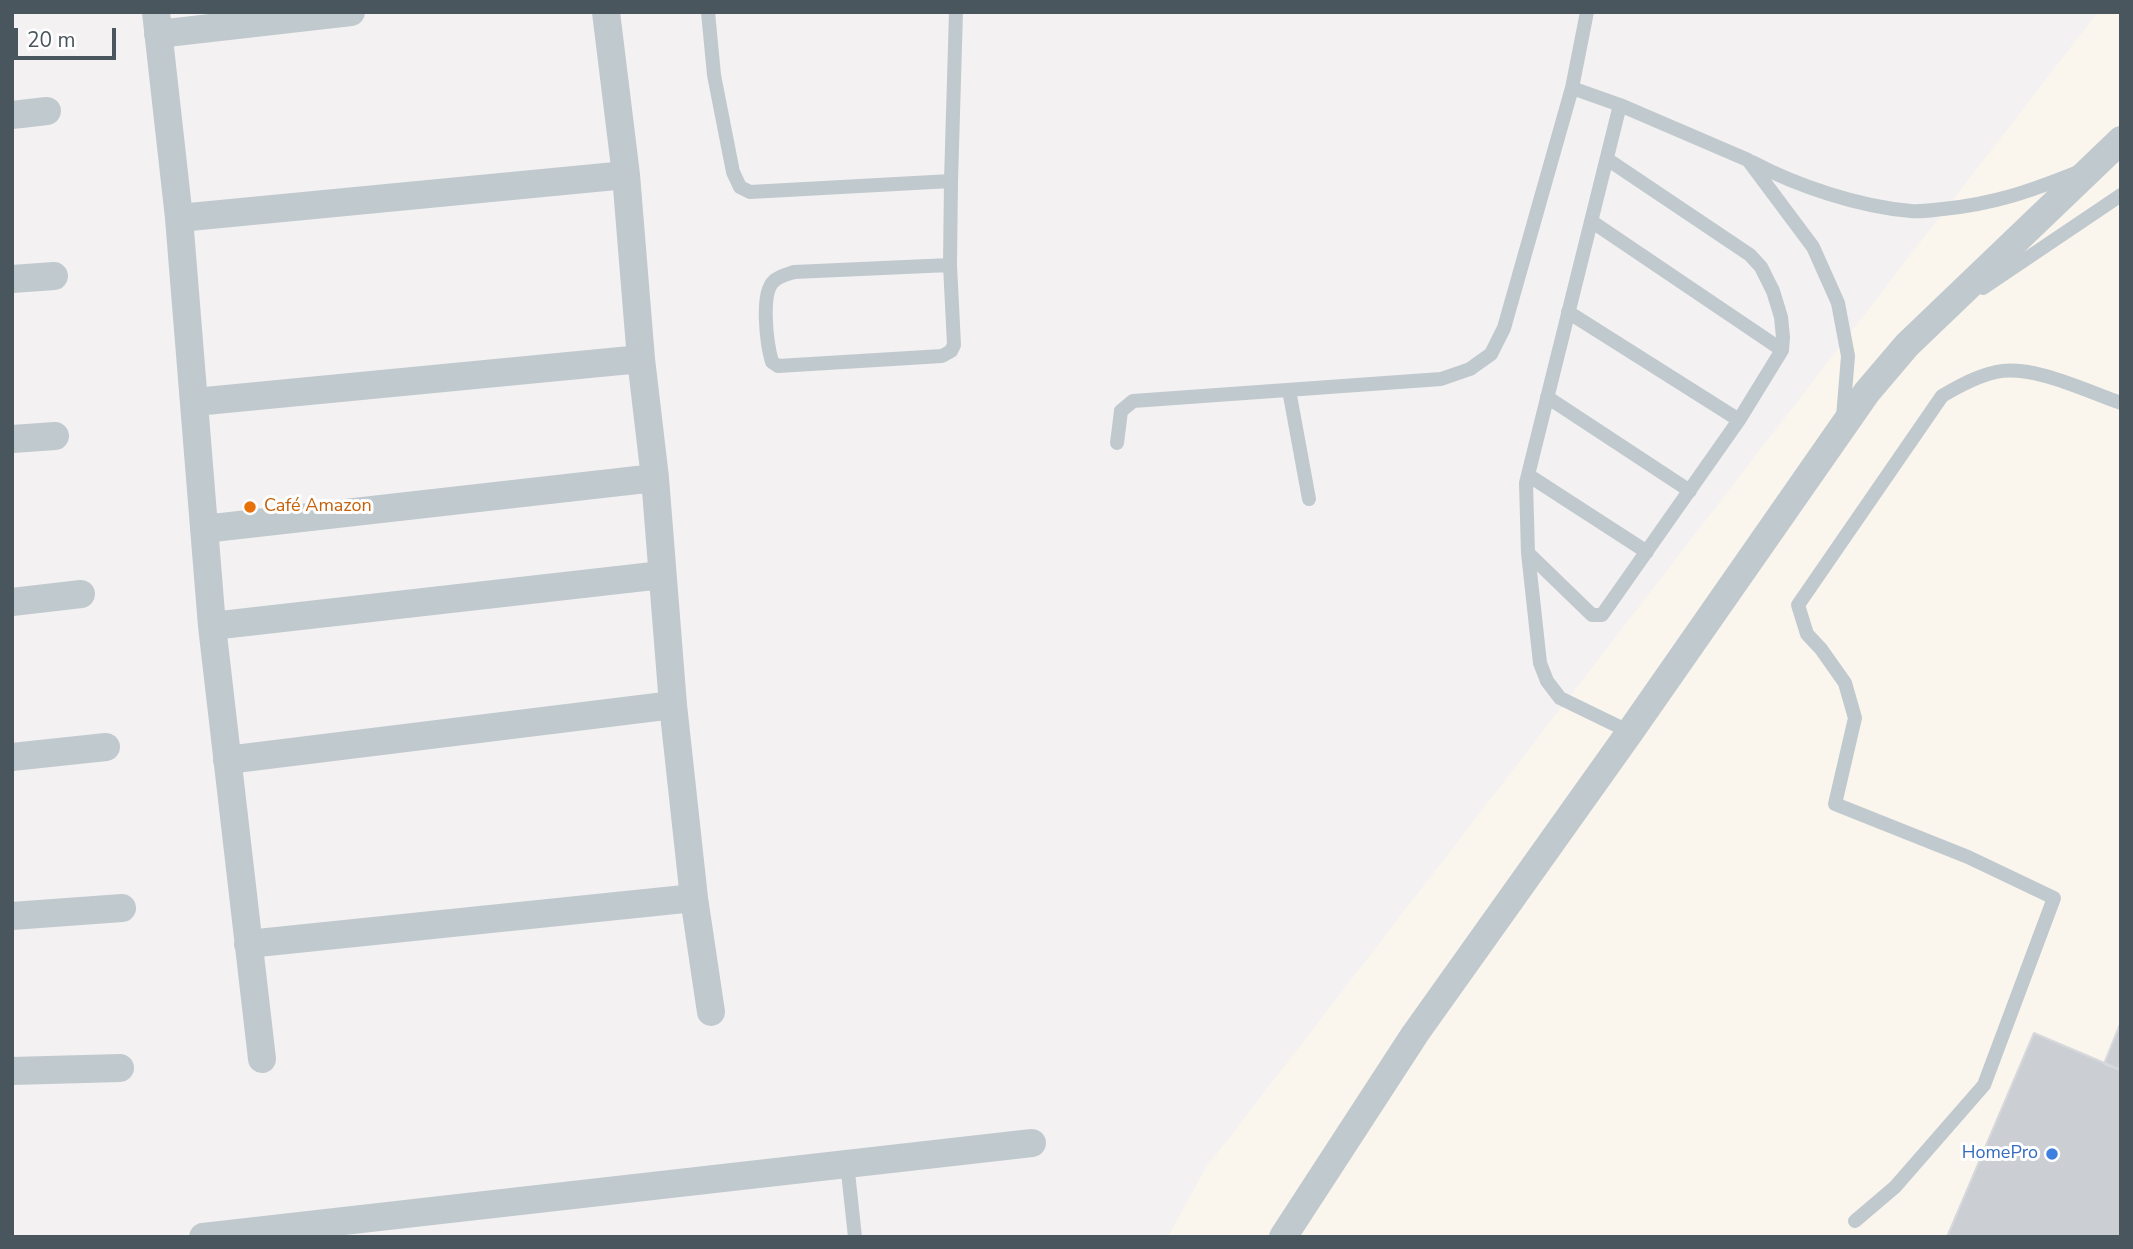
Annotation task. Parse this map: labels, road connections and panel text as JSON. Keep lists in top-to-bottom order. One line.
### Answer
{"places":["Café Amazon","HomePro"],"scale_bar":"20 m"}
